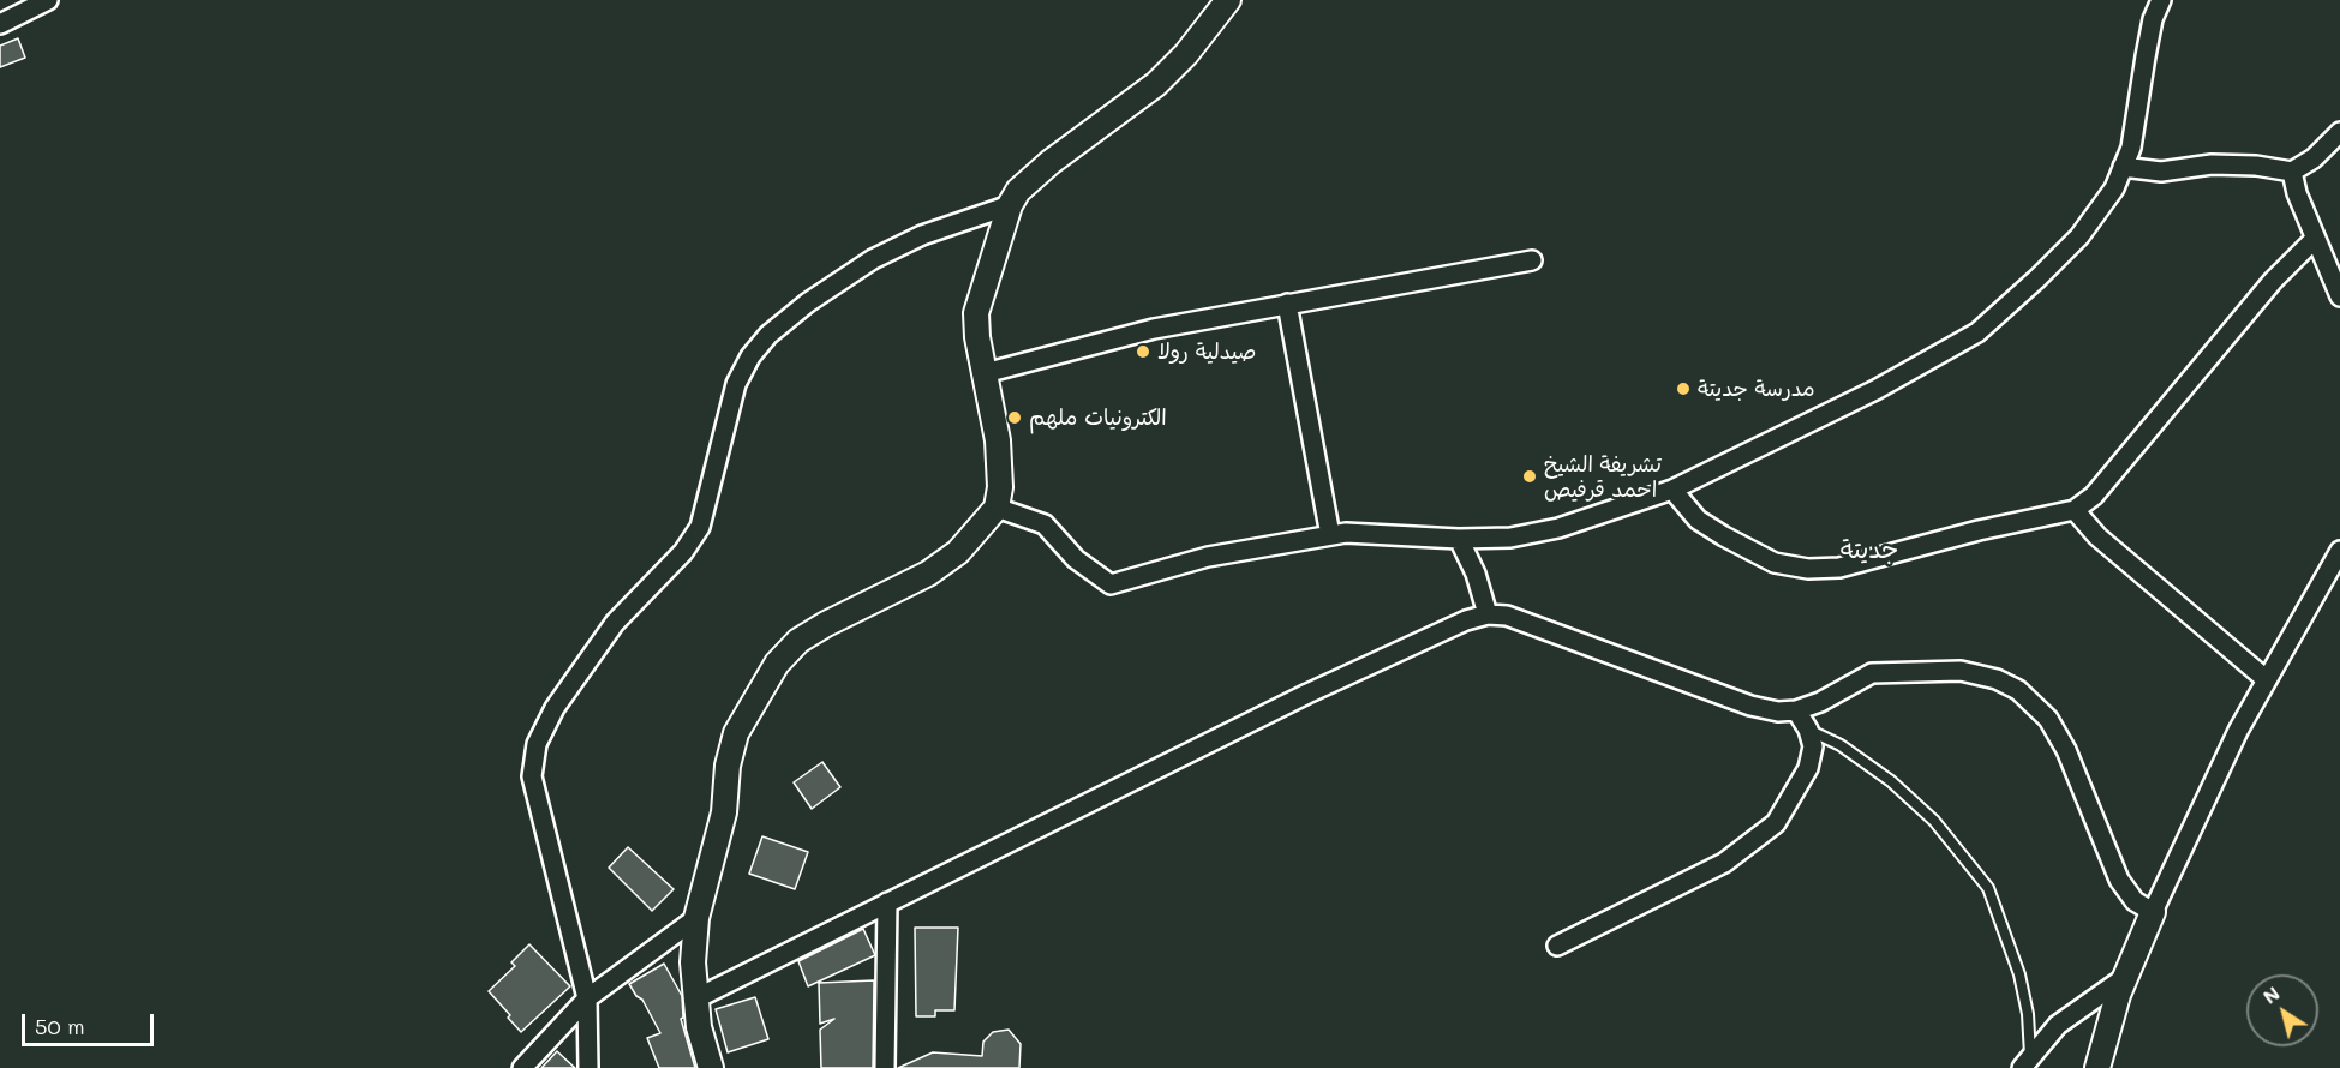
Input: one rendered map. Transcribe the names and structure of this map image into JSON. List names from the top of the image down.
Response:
{
  "districts": ["جديتة"],
  "places": [
    "صيدلية رولا",
    "مدرسة جديتة",
    "الكترونيات ملهم",
    "تشريفة الشيخ احمد قرفيص"
  ],
  "scale_bar": "50 m",
  "north": "top left"
}
